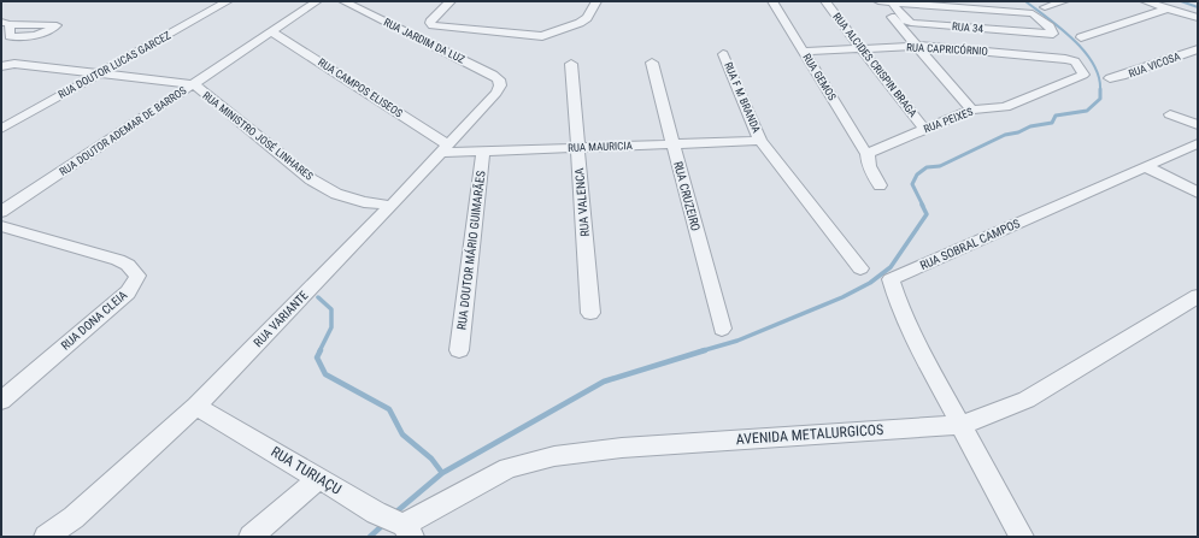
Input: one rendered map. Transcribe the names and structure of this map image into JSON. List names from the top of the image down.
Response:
{
  "streets": {
    "street": [
      "RUA 34",
      "RUA JARDIM DA LUZ",
      "RUA CAPRICÓRNIO",
      "RUA DOUTOR LUCAS GARCEZ",
      "RUA ALCIDES CRISPIN BRAGA",
      "RUA VICOSA",
      "RUA GEMOS",
      "RUA CAMPOS ELISEOS",
      "RUA F M BRANDA",
      "RUA PEIXES",
      "RUA DOUTOR ADEMAR DE BARROS",
      "RUA MINISTRO JOSÉ LINHARES",
      "RUA MAURICIA",
      "RUA CRUZEIRO",
      "RUA VALENCA",
      "RUA SOBRAL CAMPOS",
      "RUA DOUTOR MÁRIO GUIMARÃES",
      "RUA VARIANTE",
      "RUA DONA CLEIA",
      "AVENIDA METALURGICOS",
      "RUA TURIAÇU"
    ]
  },
  "crossings": [
    ["RUA JARDIM DA LUZ", "RUA VARIANTE"],
    ["RUA CAPRICÓRNIO", "RUA ALCIDES CRISPIN BRAGA"],
    ["RUA CAPRICÓRNIO", "RUA GEMOS"],
    ["RUA CAPRICÓRNIO", "RUA PEIXES"],
    ["RUA DOUTOR LUCAS GARCEZ", "RUA MINISTRO JOSÉ LINHARES"],
    ["RUA ALCIDES CRISPIN BRAGA", "RUA PEIXES"],
    ["RUA GEMOS", "RUA PEIXES"],
    ["RUA CAMPOS ELISEOS", "RUA DOUTOR ADEMAR DE BARROS"],
    ["RUA CAMPOS ELISEOS", "RUA MAURICIA"],
    ["RUA CAMPOS ELISEOS", "RUA VARIANTE"],
    ["RUA F M BRANDA", "RUA MAURICIA"],
    ["RUA DOUTOR ADEMAR DE BARROS", "RUA MINISTRO JOSÉ LINHARES"],
    ["RUA MINISTRO JOSÉ LINHARES", "RUA VARIANTE"],
    ["RUA MAURICIA", "RUA CRUZEIRO"],
    ["RUA MAURICIA", "RUA VALENCA"],
    ["RUA MAURICIA", "RUA DOUTOR MÁRIO GUIMARÃES"],
    ["RUA MAURICIA", "RUA VARIANTE"],
    ["RUA SOBRAL CAMPOS", "AVENIDA METALURGICOS"],
    ["RUA VARIANTE", "RUA TURIAÇU"],
    ["AVENIDA METALURGICOS", "RUA TURIAÇU"]
  ]
}
